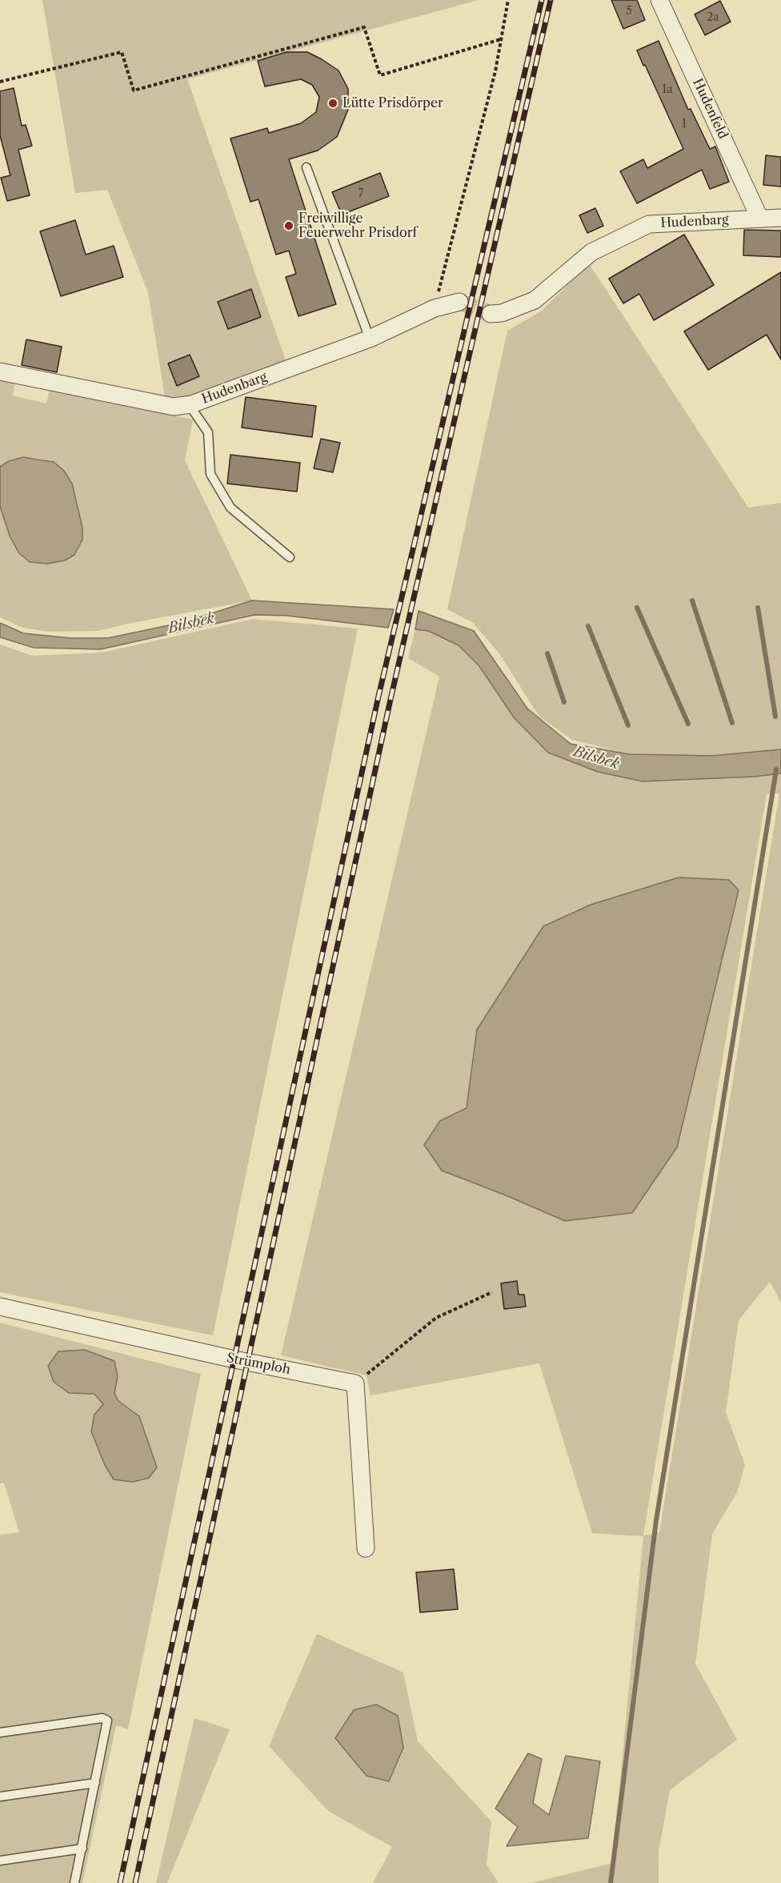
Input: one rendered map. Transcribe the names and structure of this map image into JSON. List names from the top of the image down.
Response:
{
  "streets": {
    "street": ["Hudenfeld", "Hudenbarg", "Strümploh"]
  },
  "crossings": [
    ["Hudenfeld", "Hudenbarg"]
  ],
  "water": ["Bilsbek"],
  "places": ["Lütte Prisdörper", "Freiwillige Feuerwehr Prisdorf"],
  "house_numbers": [
    "5",
    "2a",
    "1a",
    "1",
    "7"
  ]
}
